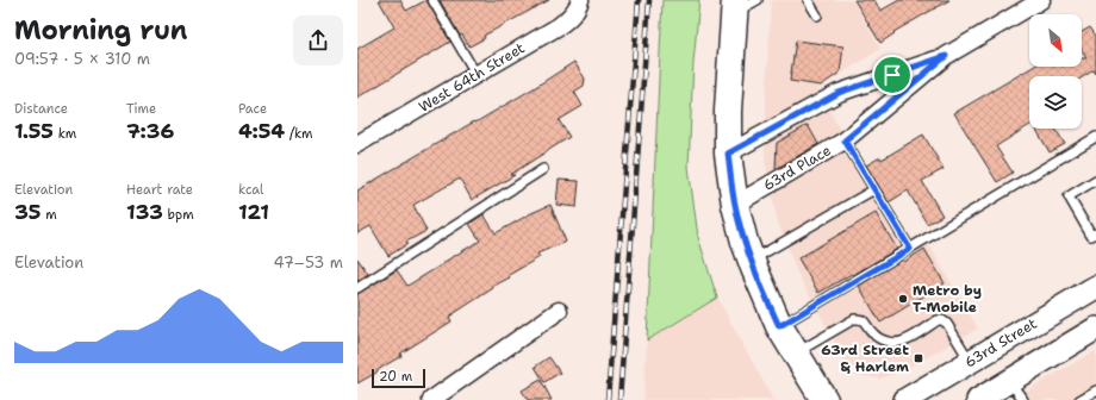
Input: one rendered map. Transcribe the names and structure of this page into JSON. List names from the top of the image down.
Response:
{
  "streets": {
    "main road": ["63rd Street"],
    "street": ["West 64th Street", "63rd Place"]
  },
  "places": {
    "other": ["Metro by T-Mobile"],
    "transit": ["63rd Street & Harlem"]
  },
  "scale_bar": "20 m",
  "north": "bottom right",
  "page": {
    "heading": ["Morning run", "09:57 · 5 × 310 m"],
    "stats": [
      ["Distance", "1.55 km"],
      ["Time", "7:36"],
      ["Pace", "4:54 /km"],
      ["Elevation", "35 m"],
      ["Heart rate", "133 bpm"],
      ["kcal", "121"]
    ],
    "chart": ["Elevation", "47–53 m"],
    "scale": "20 m"
  }
}
